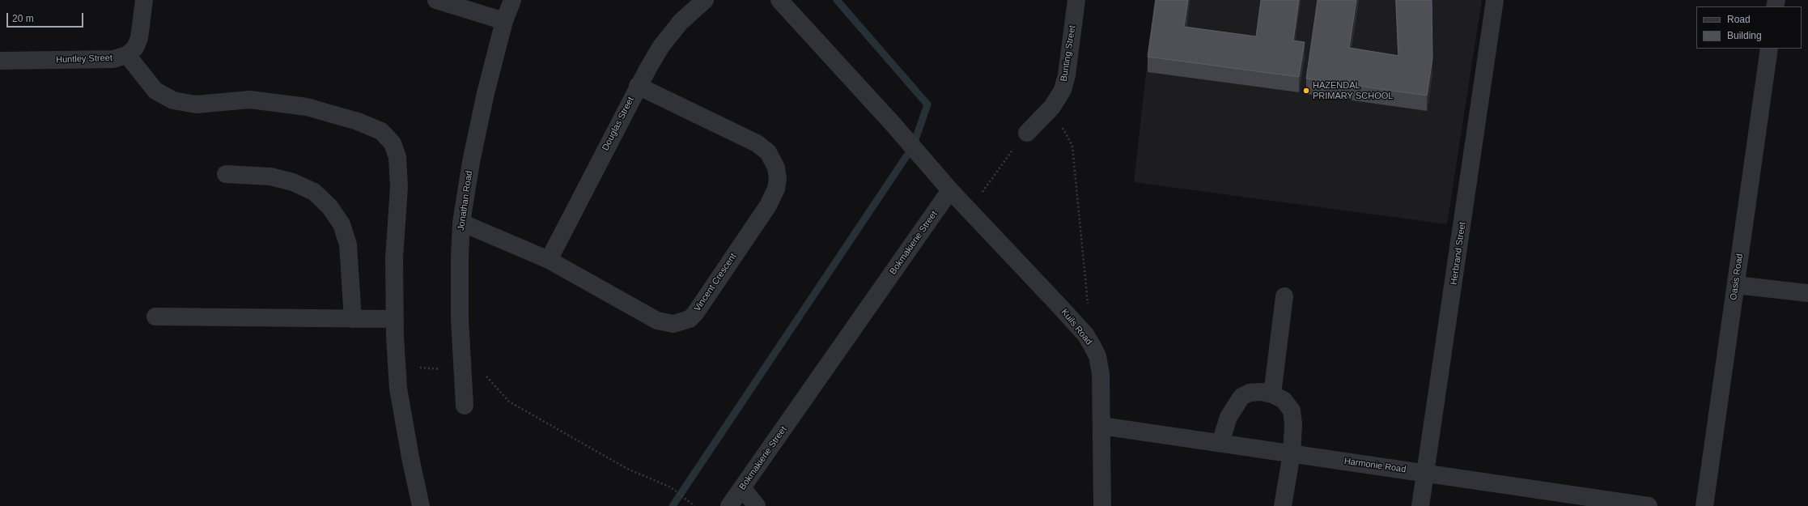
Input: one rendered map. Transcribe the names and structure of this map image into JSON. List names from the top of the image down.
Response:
{
  "streets": {
    "street": [
      "Bunting Street",
      "Huntley Street",
      "Douglas Street",
      "Jonathan Road",
      "Bokmakierie Street",
      "Herbrand Street",
      "Oasis Road",
      "Vincent Crescent",
      "Kuils Road",
      "Harmonie Road"
    ]
  },
  "crossings": [
    ["Douglas Street", "Vincent Crescent"],
    ["Jonathan Road", "Vincent Crescent"],
    ["Bokmakierie Street", "Kuils Road"],
    ["Herbrand Street", "Harmonie Road"],
    ["Kuils Road", "Harmonie Road"]
  ],
  "places": ["HAZENDAL PRIMARY SCHOOL"],
  "legend": ["Road", "Building"],
  "scale_bar": "20 m"
}
